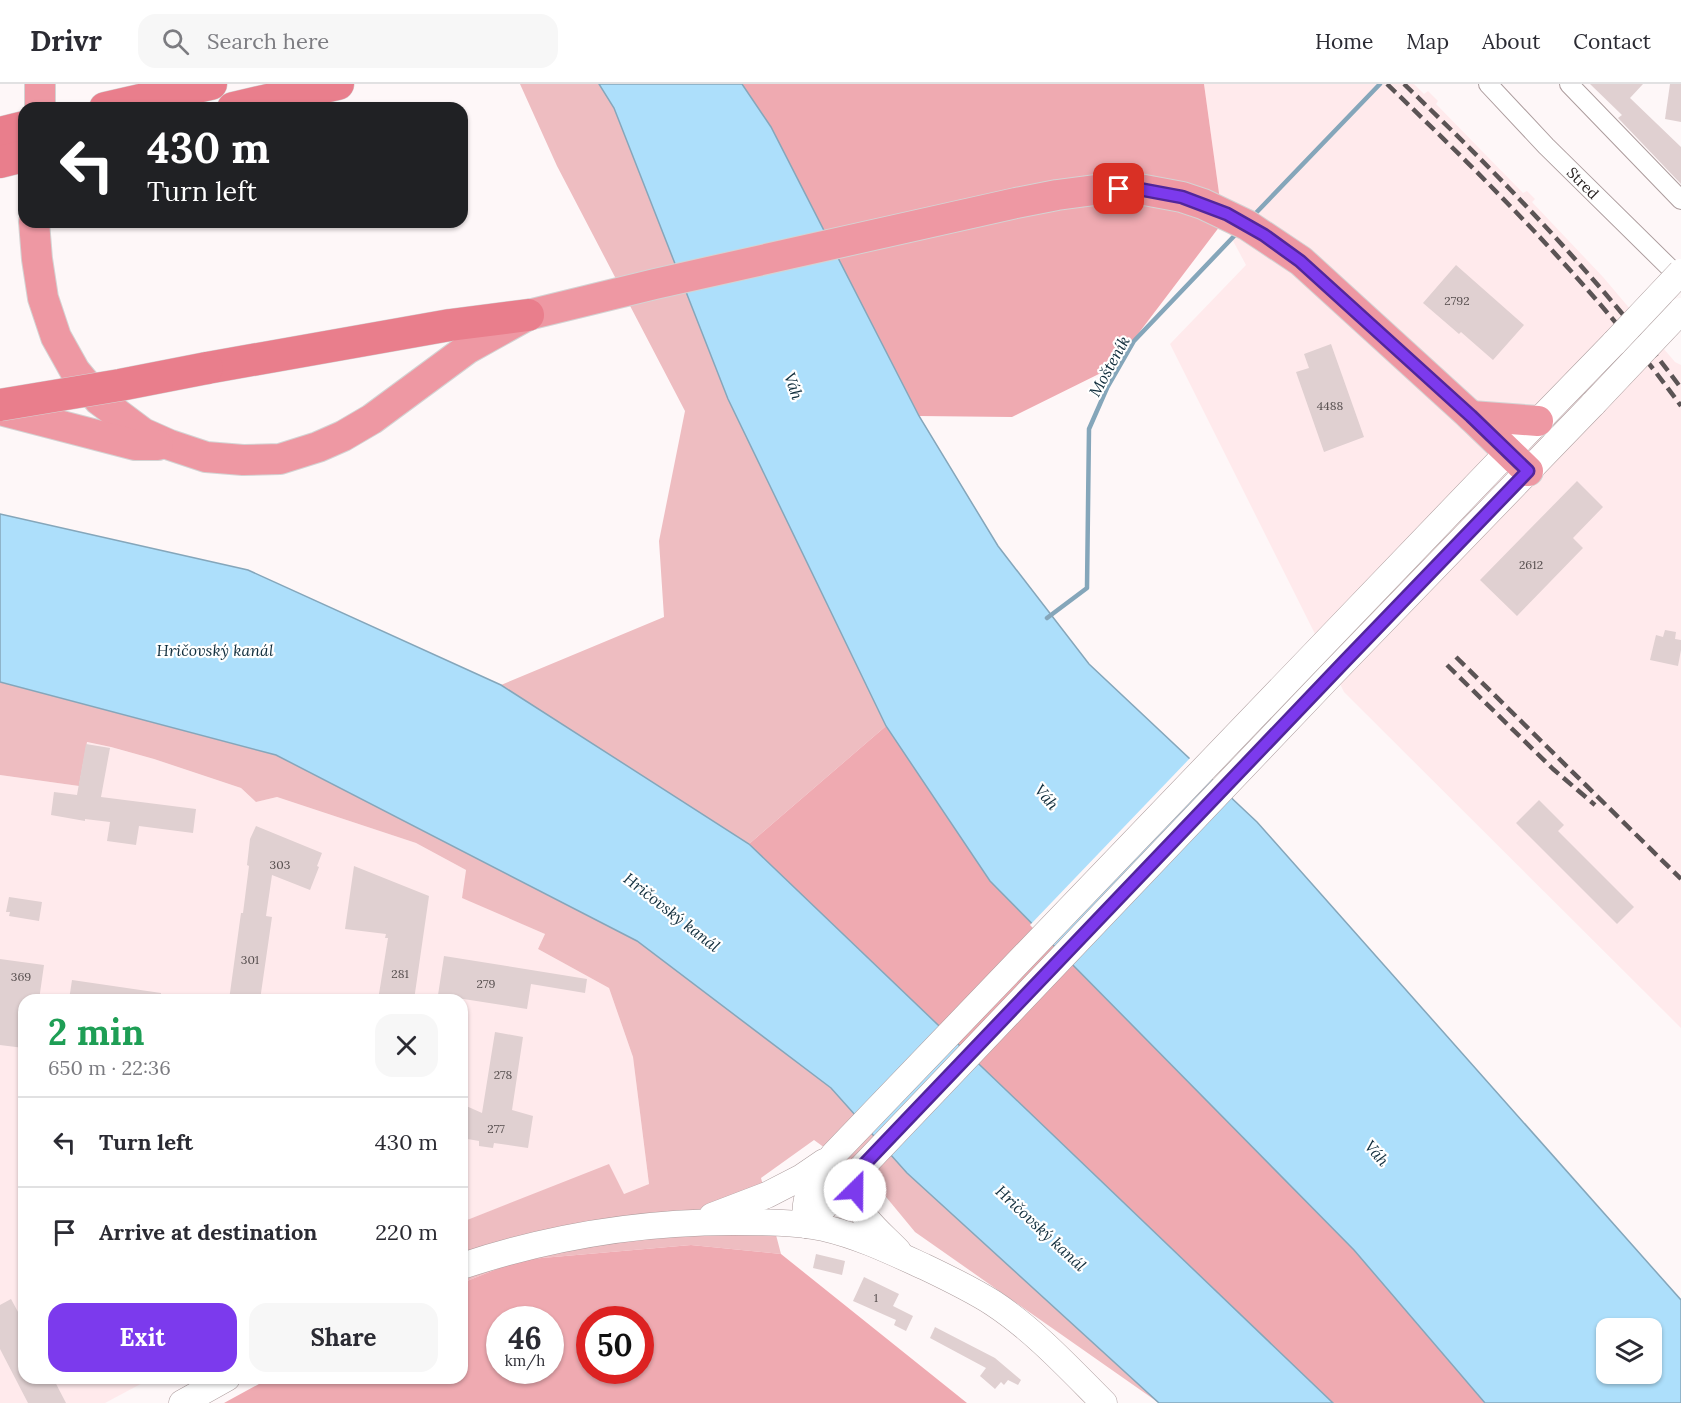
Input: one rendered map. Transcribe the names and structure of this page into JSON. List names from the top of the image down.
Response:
{
  "streets": {
    "street": ["Stred"]
  },
  "water": ["Mošteník", "Váh", "Hričovský kanál"],
  "house_numbers": [
    "2792",
    "4488",
    "2612",
    "303",
    "301",
    "281",
    "369",
    "279",
    "278",
    "277",
    "1"
  ],
  "page": {
    "header": "Drivr",
    "search": "Search here",
    "nav": [
      "Home",
      "Map",
      "About",
      "Contact"
    ],
    "turn": ["430 m", "Turn left"],
    "heading": ["2 min", "650 m · 22:36"],
    "list": [
      {
        "name": "Turn left",
        "value": "430 m"
      },
      {
        "name": "Arrive at destination",
        "value": "220 m"
      }
    ],
    "buttons": ["Exit", "Share"],
    "speed": "46 km/h",
    "limit": "50"
  }
}
